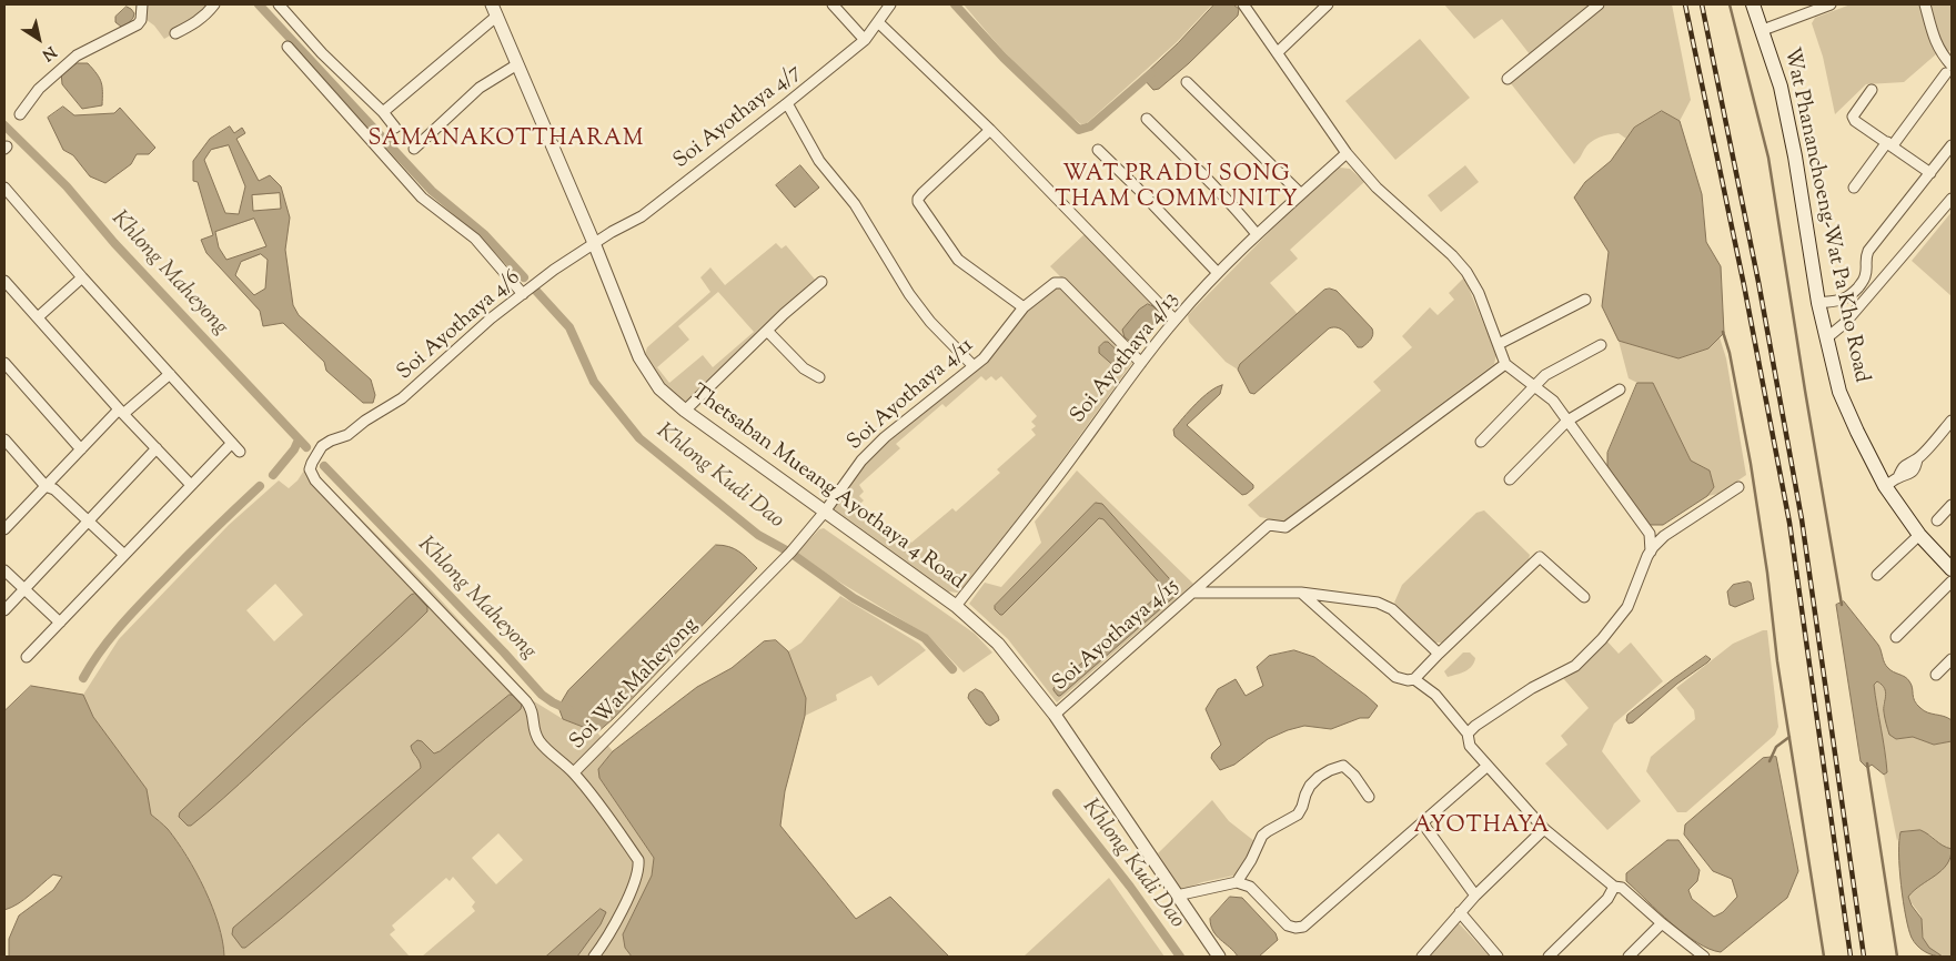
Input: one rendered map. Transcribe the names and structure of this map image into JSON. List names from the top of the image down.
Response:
{
  "streets": {
    "main road": ["Wat Phananchoeng-Wat Pa Kho Road"],
    "street": [
      "Soi Ayothaya 4/7",
      "Soi Ayothaya 4/6",
      "Soi Ayothaya 4/13",
      "Soi Ayothaya 4/11",
      "Thetsaban Mueang Ayothaya 4 Road",
      "Soi Ayothaya 4/15",
      "Soi Wat Maheyong"
    ]
  },
  "crossings": [
    ["Soi Ayothaya 4/7", "Soi Ayothaya 4/6"],
    ["Soi Ayothaya 4/7", "Thetsaban Mueang Ayothaya 4 Road"],
    ["Soi Ayothaya 4/6", "Thetsaban Mueang Ayothaya 4 Road"],
    ["Soi Ayothaya 4/6", "Soi Wat Maheyong"],
    ["Soi Ayothaya 4/13", "Soi Ayothaya 4/11"],
    ["Soi Ayothaya 4/13", "Thetsaban Mueang Ayothaya 4 Road"],
    ["Soi Ayothaya 4/11", "Thetsaban Mueang Ayothaya 4 Road"],
    ["Soi Ayothaya 4/11", "Soi Wat Maheyong"],
    ["Thetsaban Mueang Ayothaya 4 Road", "Soi Ayothaya 4/15"],
    ["Thetsaban Mueang Ayothaya 4 Road", "Soi Wat Maheyong"]
  ],
  "districts": ["SAMANAKOTTHARAM", "WAT PRADU SONG THAM COMMUNITY", "AYOTHAYA"],
  "water": ["Khlong Maheyong", "Khlong Kudi Dao"],
  "north": "bottom right"
}
